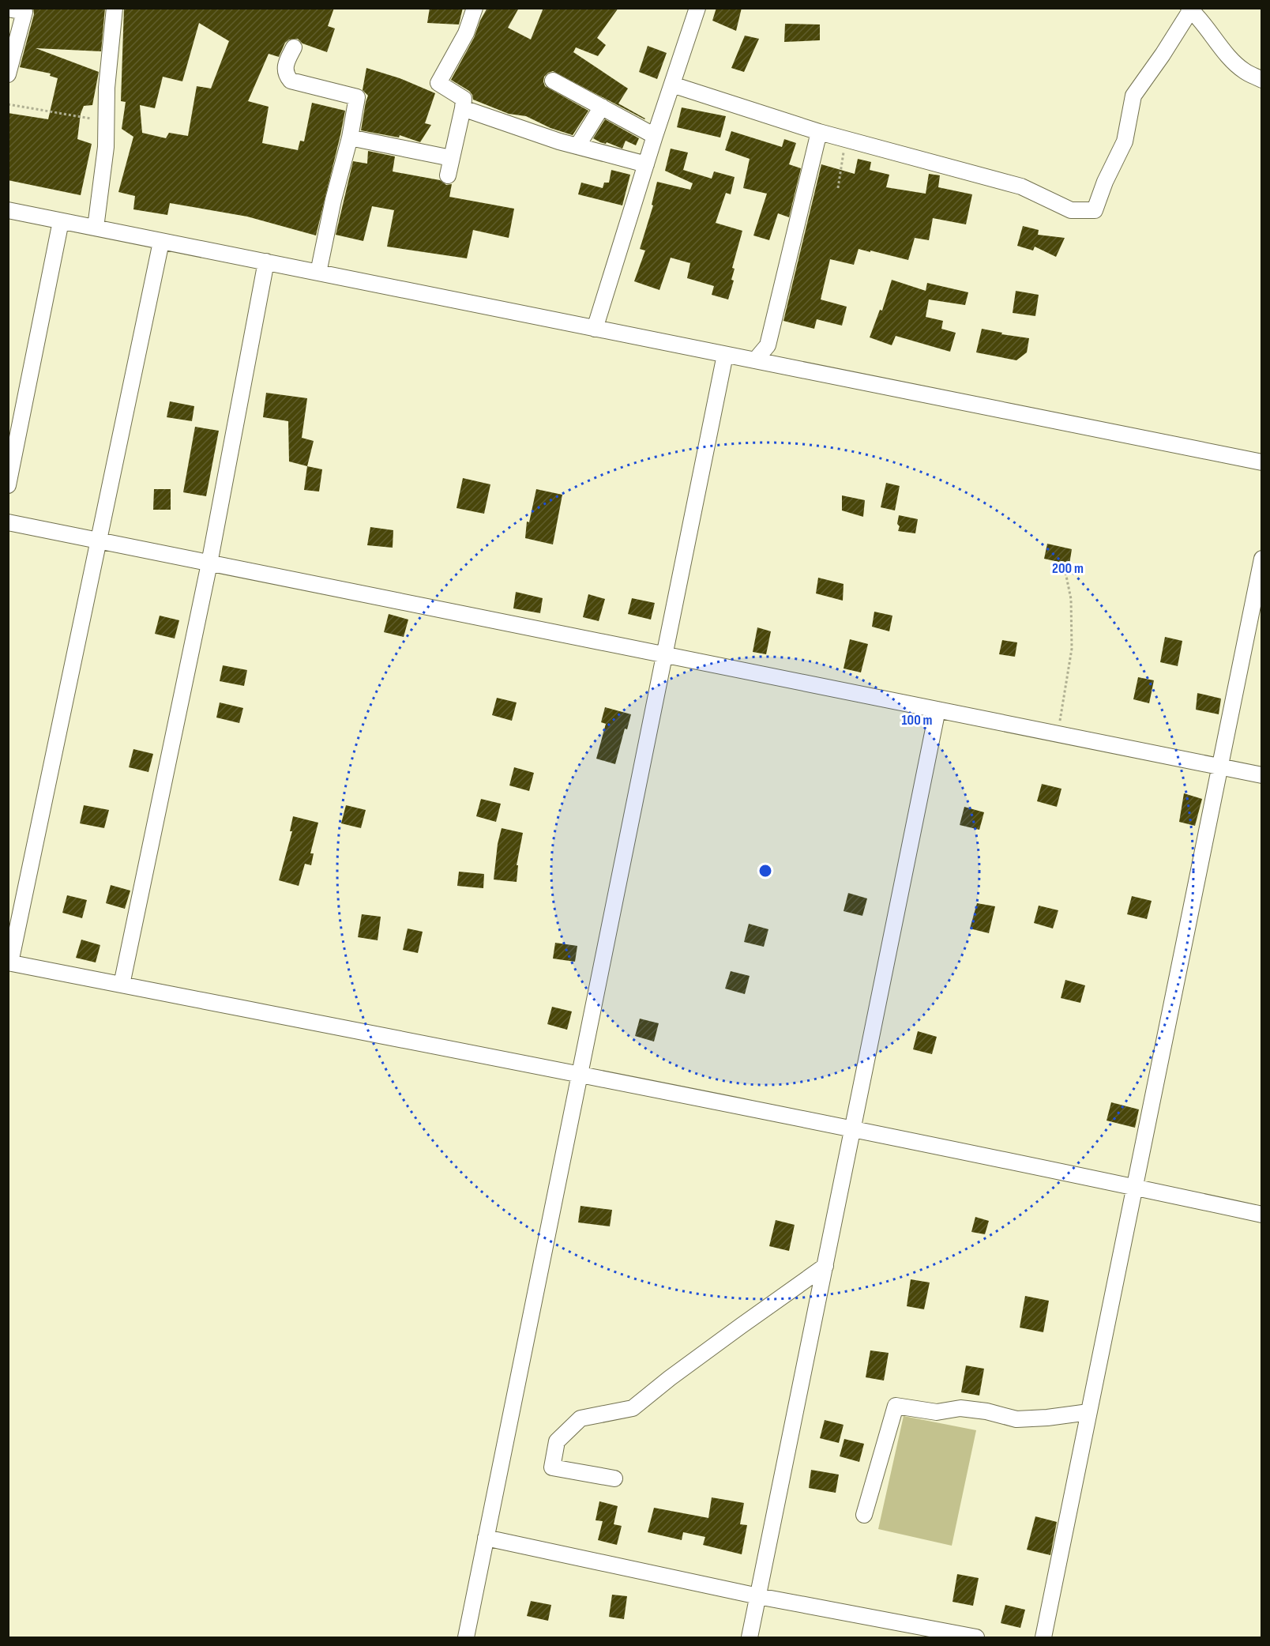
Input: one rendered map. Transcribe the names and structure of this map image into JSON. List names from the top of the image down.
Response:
{
  "rings": ["200 m", "100 m"]
}
